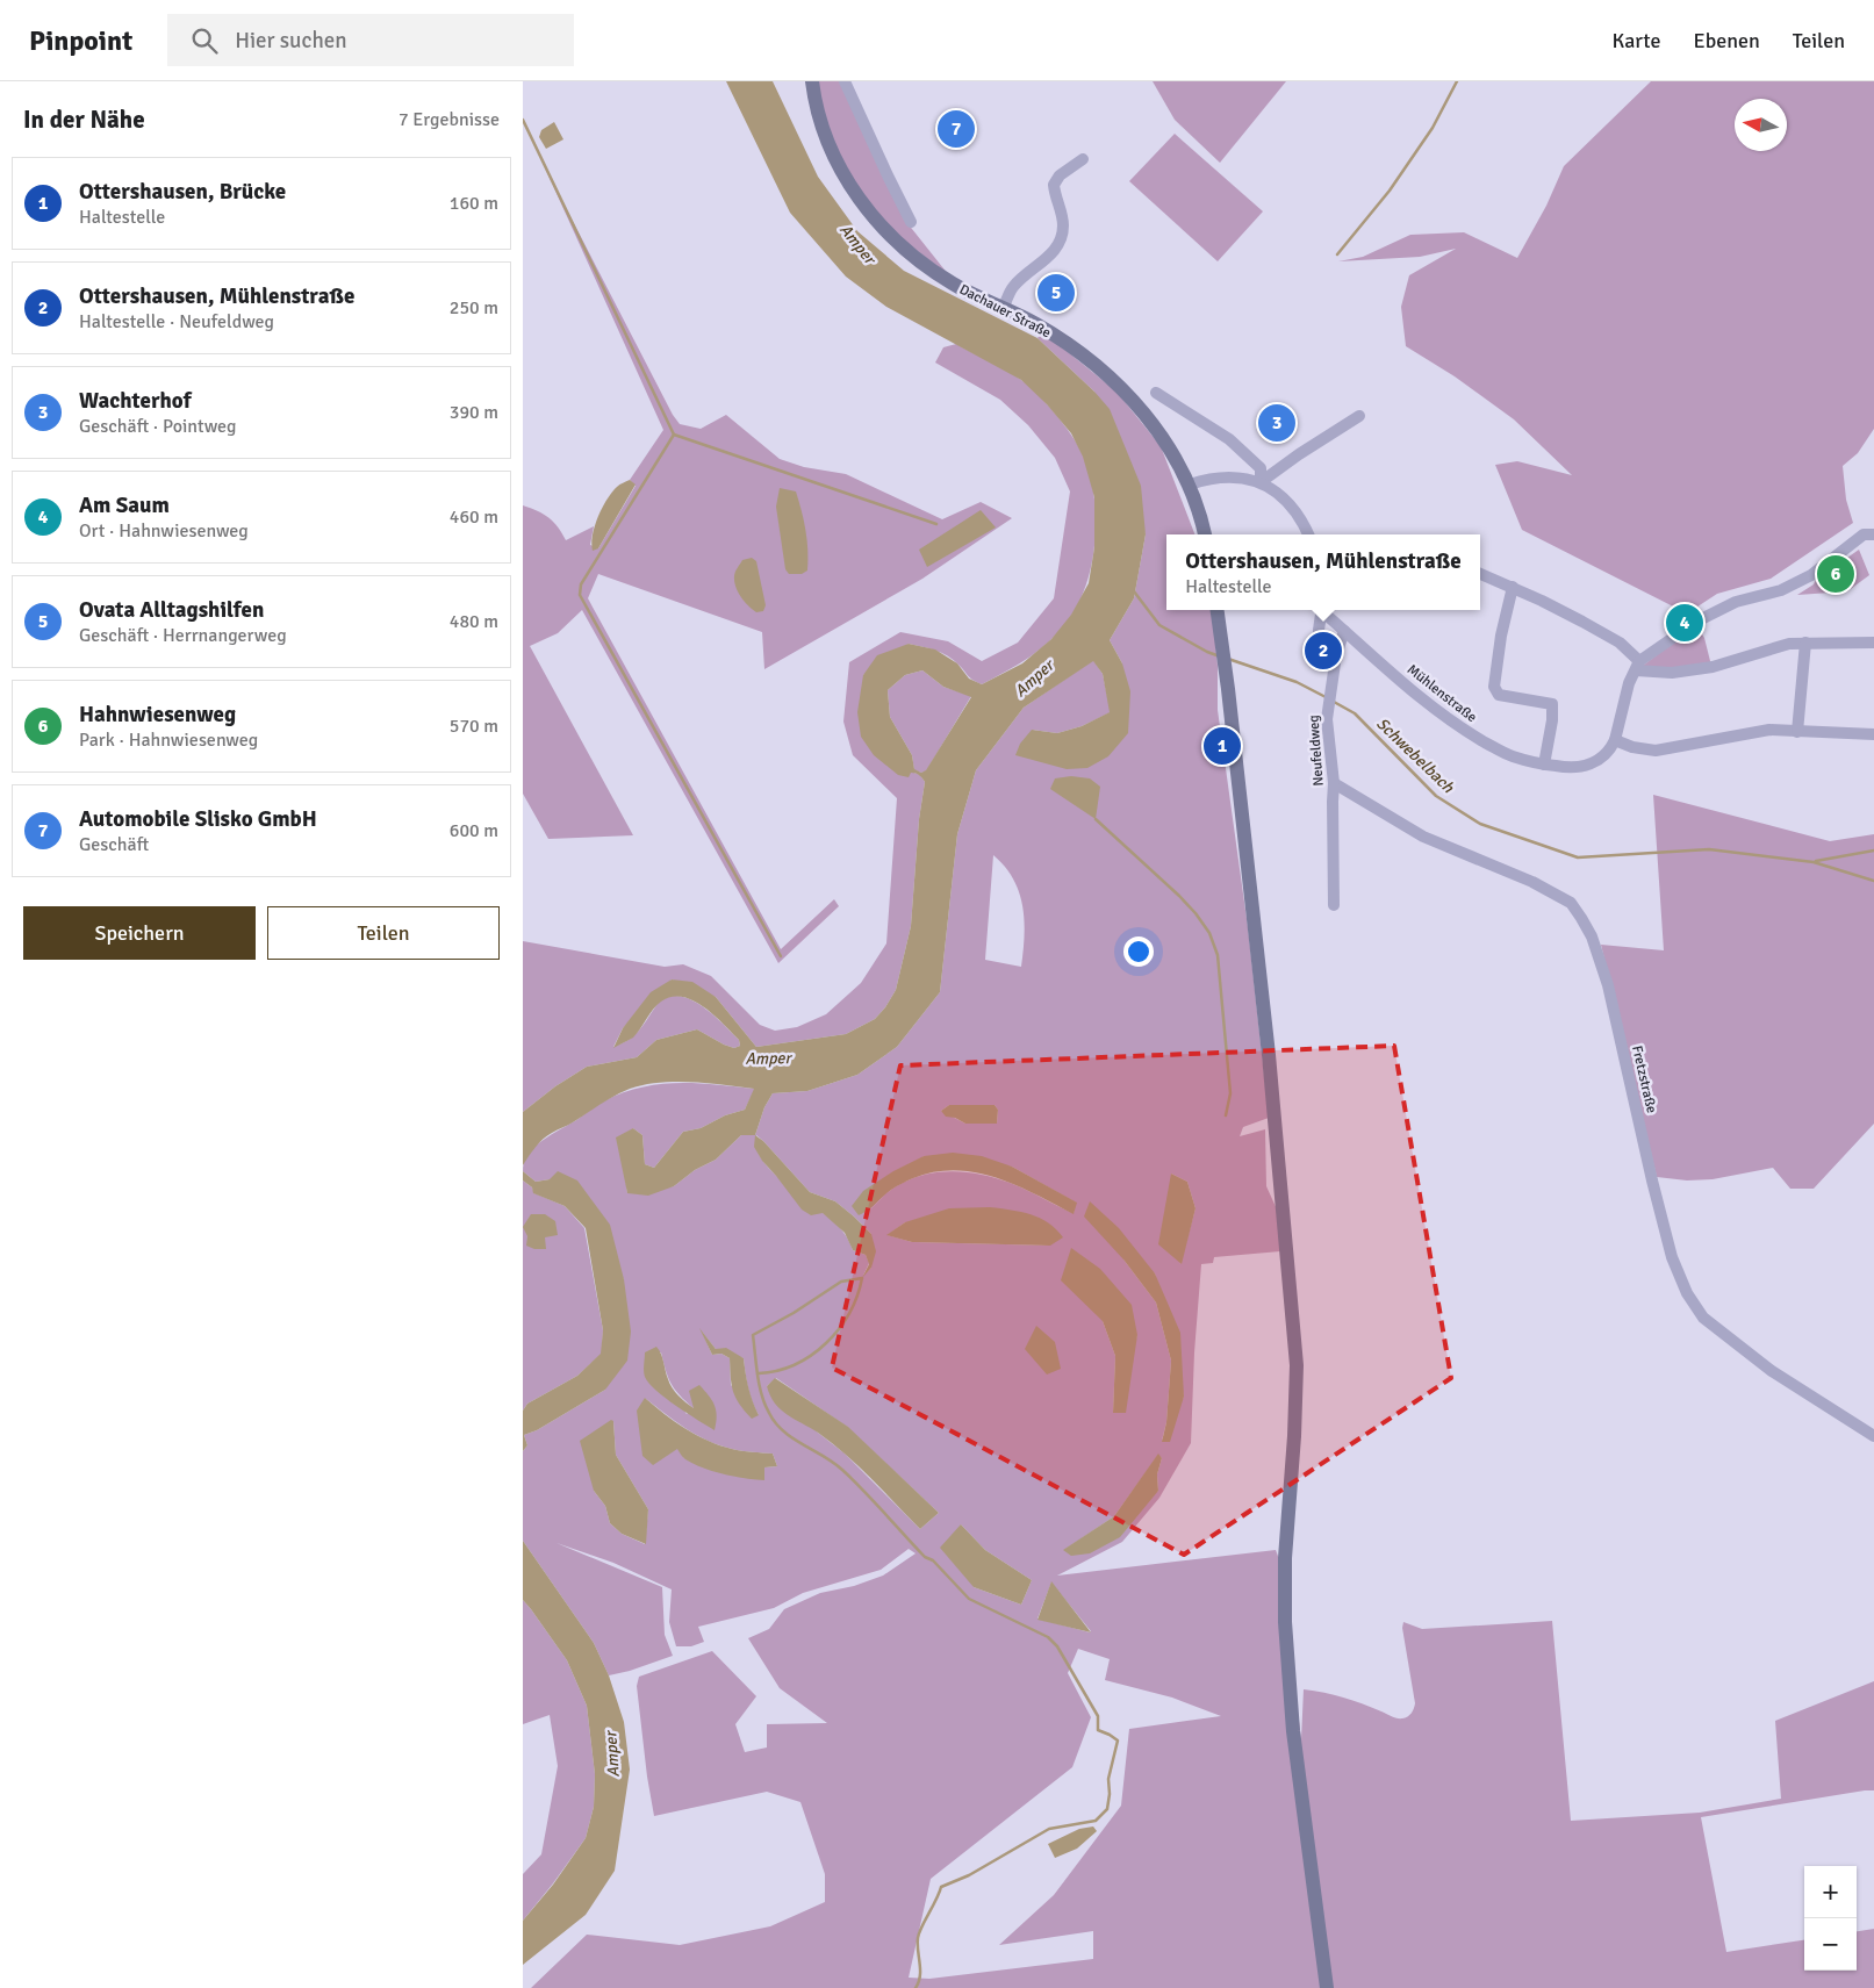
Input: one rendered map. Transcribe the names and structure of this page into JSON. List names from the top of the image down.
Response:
{
  "streets": {
    "main road": ["Dachauer Straße"],
    "street": ["Mühlenstraße", "Neufeldweg", "Fretzstraße"]
  },
  "crossings": [
    ["Mühlenstraße", "Neufeldweg"],
    ["Neufeldweg", "Fretzstraße"]
  ],
  "water": ["Amper", "Schwebelbach"],
  "north": "left",
  "page": {
    "header": "Pinpoint",
    "search": "Hier suchen",
    "nav": ["Karte", "Ebenen", "Teilen"],
    "heading": ["In der Nähe", "7 Ergebnisse"],
    "pins": [
      "7",
      "5",
      "3",
      "6",
      "4",
      "2",
      "1"
    ],
    "list": [
      {
        "mark": "1",
        "name": "Ottershausen, Brücke",
        "note": "Haltestelle",
        "value": "160 m"
      },
      {
        "mark": "2",
        "name": "Ottershausen, Mühlenstraße",
        "note": "Haltestelle · Neufeldweg",
        "value": "250 m"
      },
      {
        "mark": "3",
        "name": "Wachterhof",
        "note": "Geschäft · Pointweg",
        "value": "390 m"
      },
      {
        "mark": "4",
        "name": "Am Saum",
        "note": "Ort · Hahnwiesenweg",
        "value": "460 m"
      },
      {
        "mark": "5",
        "name": "Ovata Alltagshilfen",
        "note": "Geschäft · Herrnangerweg",
        "value": "480 m"
      },
      {
        "mark": "6",
        "name": "Hahnwiesenweg",
        "note": "Park · Hahnwiesenweg",
        "value": "570 m"
      },
      {
        "mark": "7",
        "name": "Automobile Slisko GmbH",
        "note": "Geschäft",
        "value": "600 m"
      }
    ],
    "popup": ["Ottershausen, Mühlenstraße", "Haltestelle"],
    "buttons": ["Speichern", "Teilen"],
    "map_buttons": ["+", "−"]
  }
}
